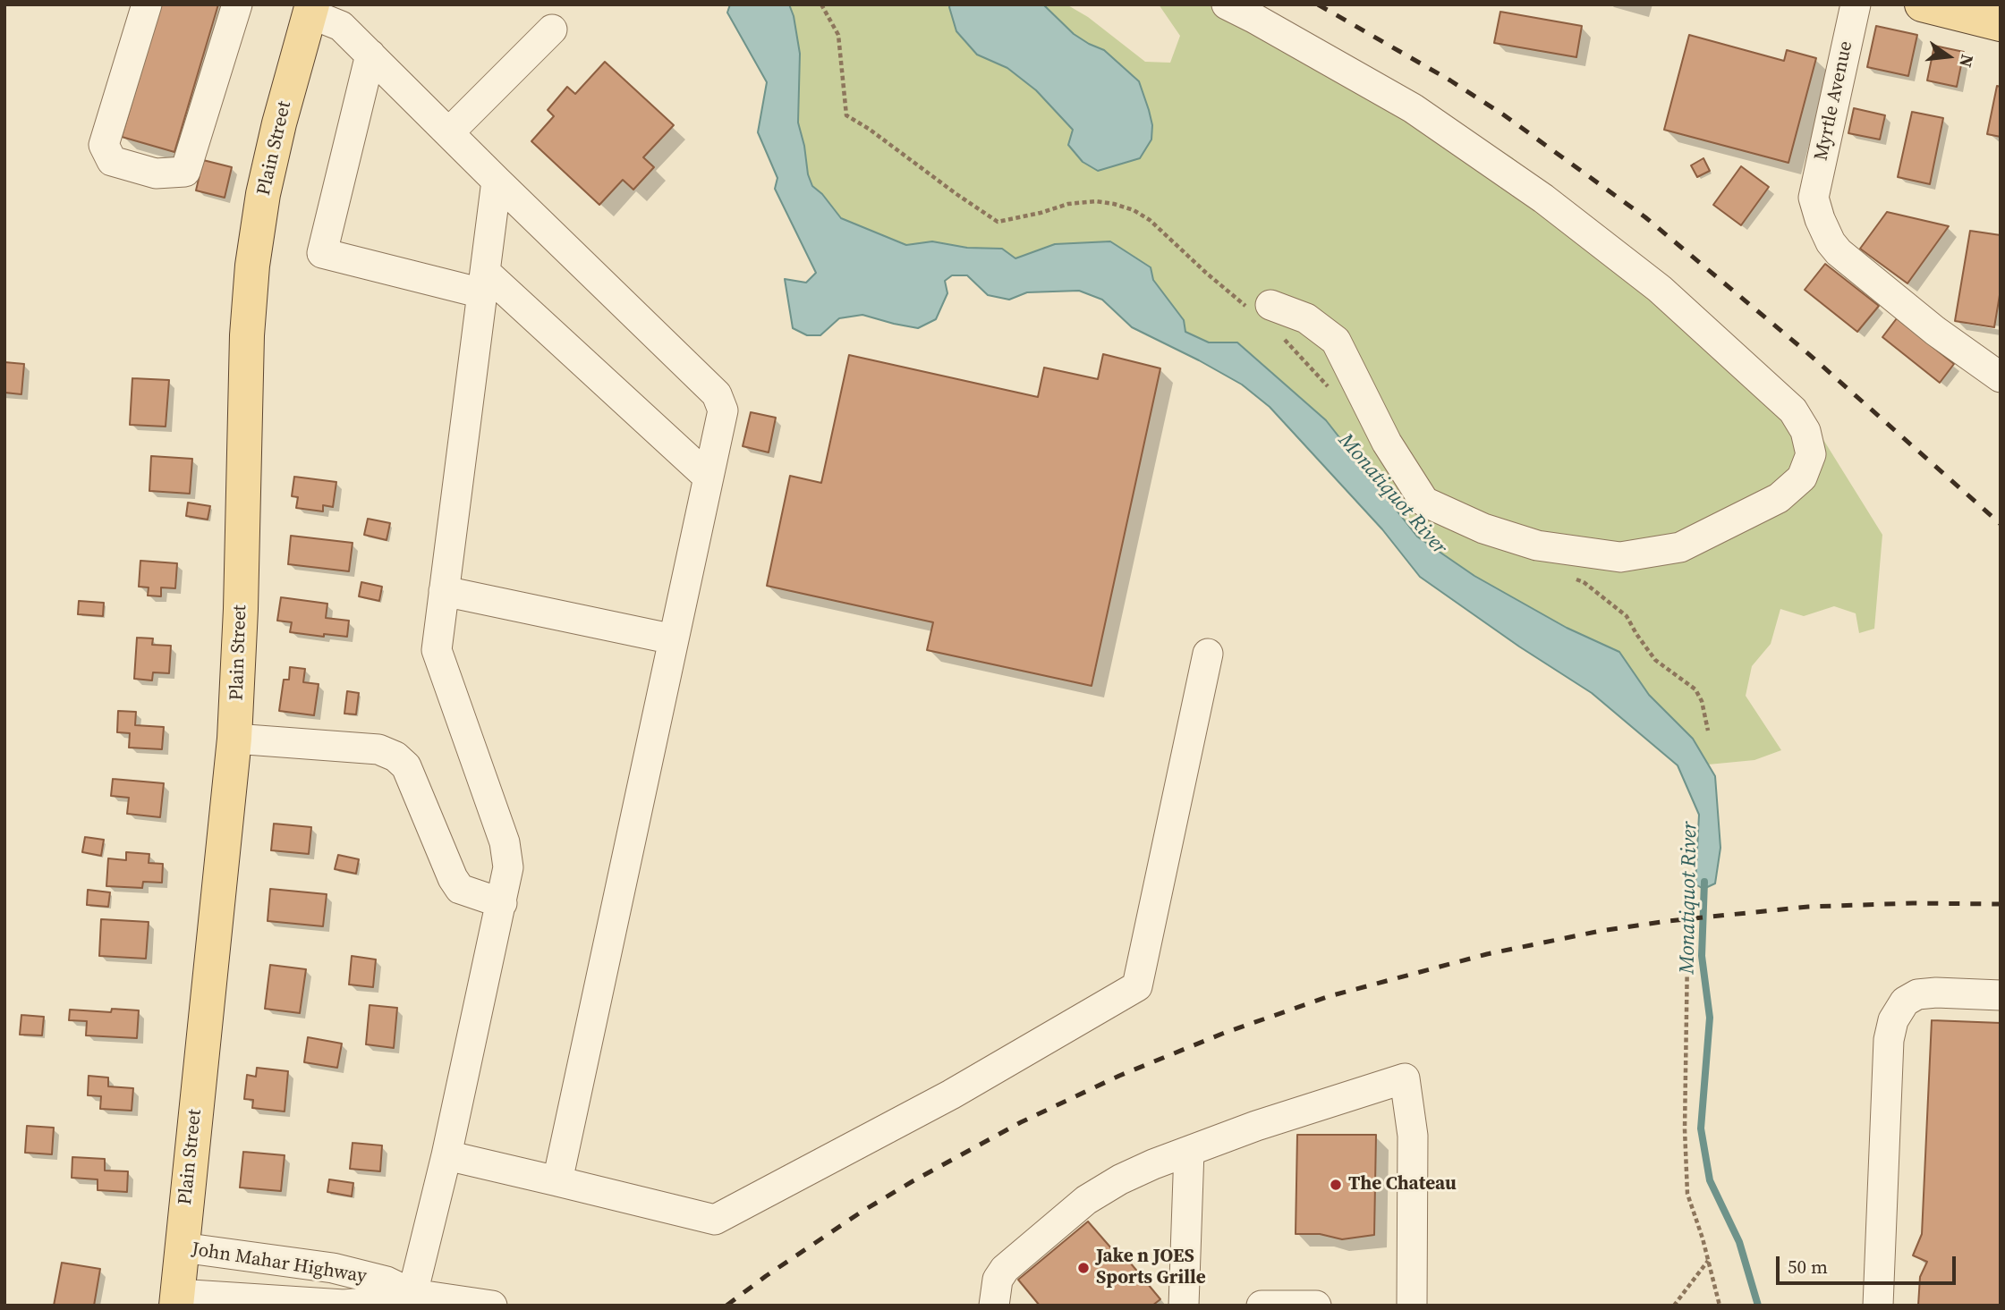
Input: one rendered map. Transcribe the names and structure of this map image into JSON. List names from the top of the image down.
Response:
{
  "streets": {
    "main road": ["Plain Street"],
    "street": ["Myrtle Avenue", "John Mahar Highway"]
  },
  "crossings": [
    ["Plain Street", "John Mahar Highway"]
  ],
  "water": ["Monatiquot River"],
  "places": ["The Chateau", "Jake n JOES Sports Grille"],
  "scale_bar": "50 m",
  "north": "right"
}
